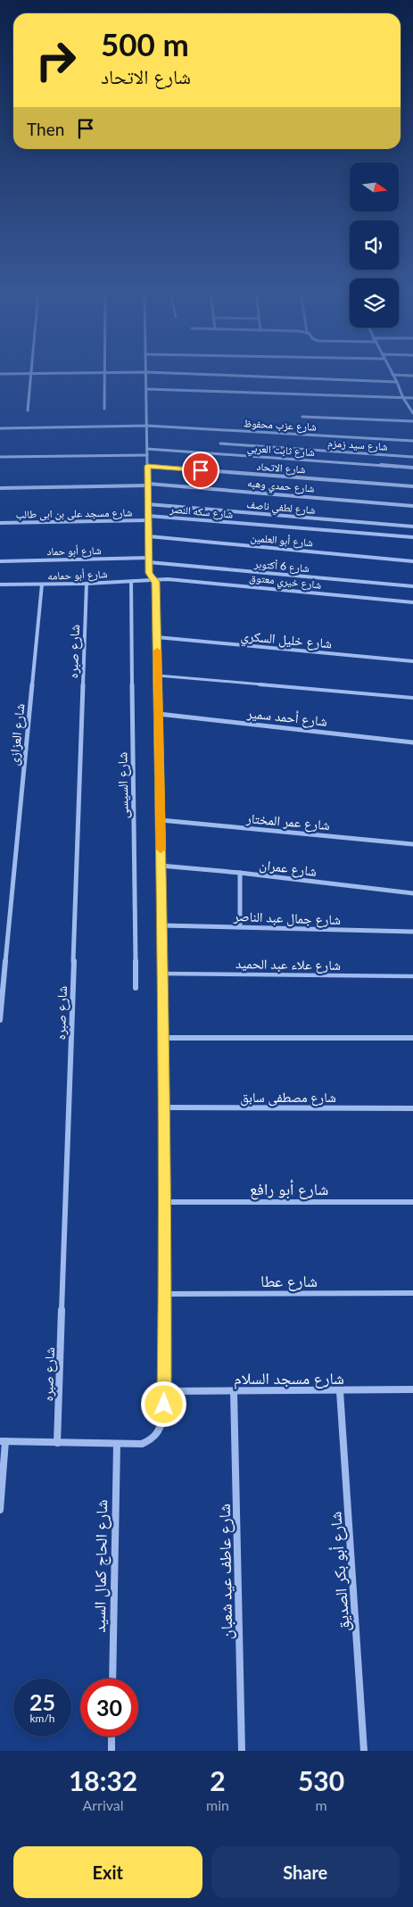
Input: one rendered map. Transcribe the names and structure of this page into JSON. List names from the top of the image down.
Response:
{
  "streets": {
    "street": [
      "شارع عزب محفوظ",
      "شارع سيد زمزم",
      "شارع ثابت العربي",
      "شارع الاتحاد",
      "شارع حمدي وهبه",
      "شارع لطفي ناصف",
      "شارع سكه النصر",
      "شارع مسجد على بن ابى طالب",
      "شارع أبو العلمين",
      "شارع أبو حماد",
      "شارع 6 أكتوبر",
      "شارع أبو حمامه",
      "شارع خيري معتوق",
      "شارع خليل السكري",
      "شارع صبره",
      "شارع أحمد سمير",
      "شارع العزازى",
      "شارع السيسى",
      "شارع عمر المختار",
      "شارع عمران",
      "شارع جمال عبد الناصر",
      "شارع مصطفى سابق",
      "شارع أبو رافع",
      "شارع عطا",
      "شارع مسجد السلام",
      "شارع الحاج كمال السيد",
      "شارع عاطف عيد شعبان",
      "شارع أبو بكر الصديق"
    ],
    "lane": ["شارع علاء عبد الحميد"]
  },
  "crossings": [
    ["شارع سكه النصر", "شارع مسجد على بن ابى طالب"],
    ["شارع أبو حماد", "شارع 6 أكتوبر"],
    ["شارع أبو حمامه", "شارع خيري معتوق"],
    ["شارع أبو حمامه", "شارع صبره"],
    ["شارع أبو حمامه", "شارع العزازى"],
    ["شارع أبو حمامه", "شارع السيسى"],
    ["شارع مسجد السلام", "شارع عاطف عيد شعبان"],
    ["شارع مسجد السلام", "شارع أبو بكر الصديق"]
  ],
  "north": "right",
  "page": {
    "turn": ["500 m", "شارع الاتحاد"],
    "then": "Then",
    "speed": "25 km/h",
    "limit": "30",
    "eta": [
      "18:32",
      "Arrival",
      "2",
      "min",
      "530",
      "m"
    ],
    "buttons": ["Exit", "Share"]
  }
}
